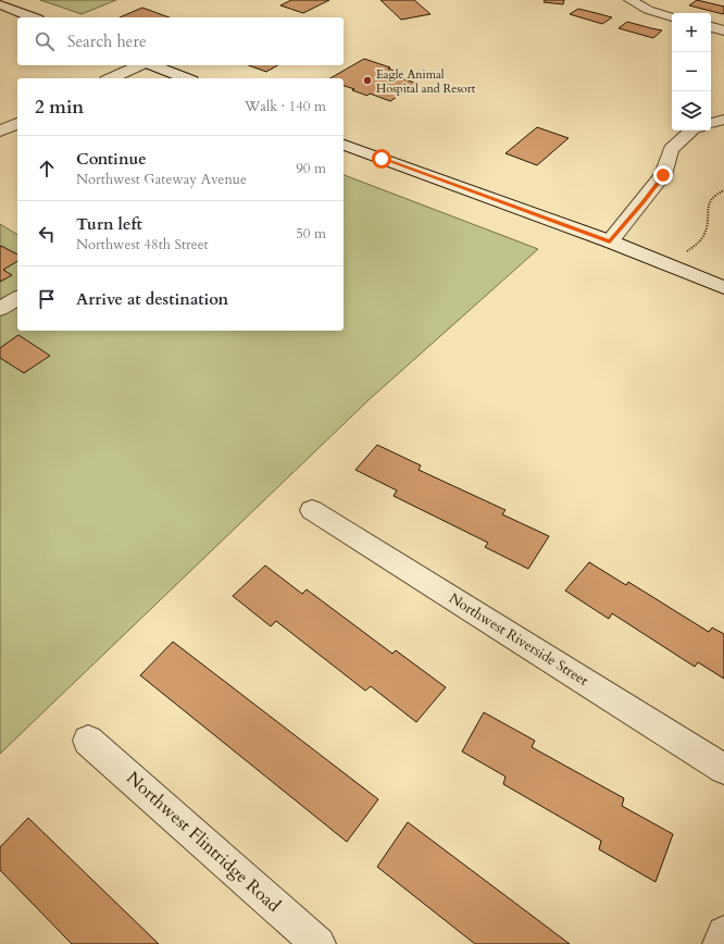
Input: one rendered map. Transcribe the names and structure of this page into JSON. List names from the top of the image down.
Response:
{
  "streets": {
    "street": ["Northwest Riverside Street", "Northwest Flintridge Road"]
  },
  "places": ["Eagle Animal Hospital and Resort"],
  "page": {
    "map_buttons": ["+", "−"],
    "search": "Search here",
    "heading": ["2 min", "Walk · 140 m"],
    "list": [
      ["Continue", "Northwest Gateway Avenue", "90 m"],
      ["Turn left", "Northwest 48th Street", "50 m"],
      "Arrive at destination"
    ]
  }
}
